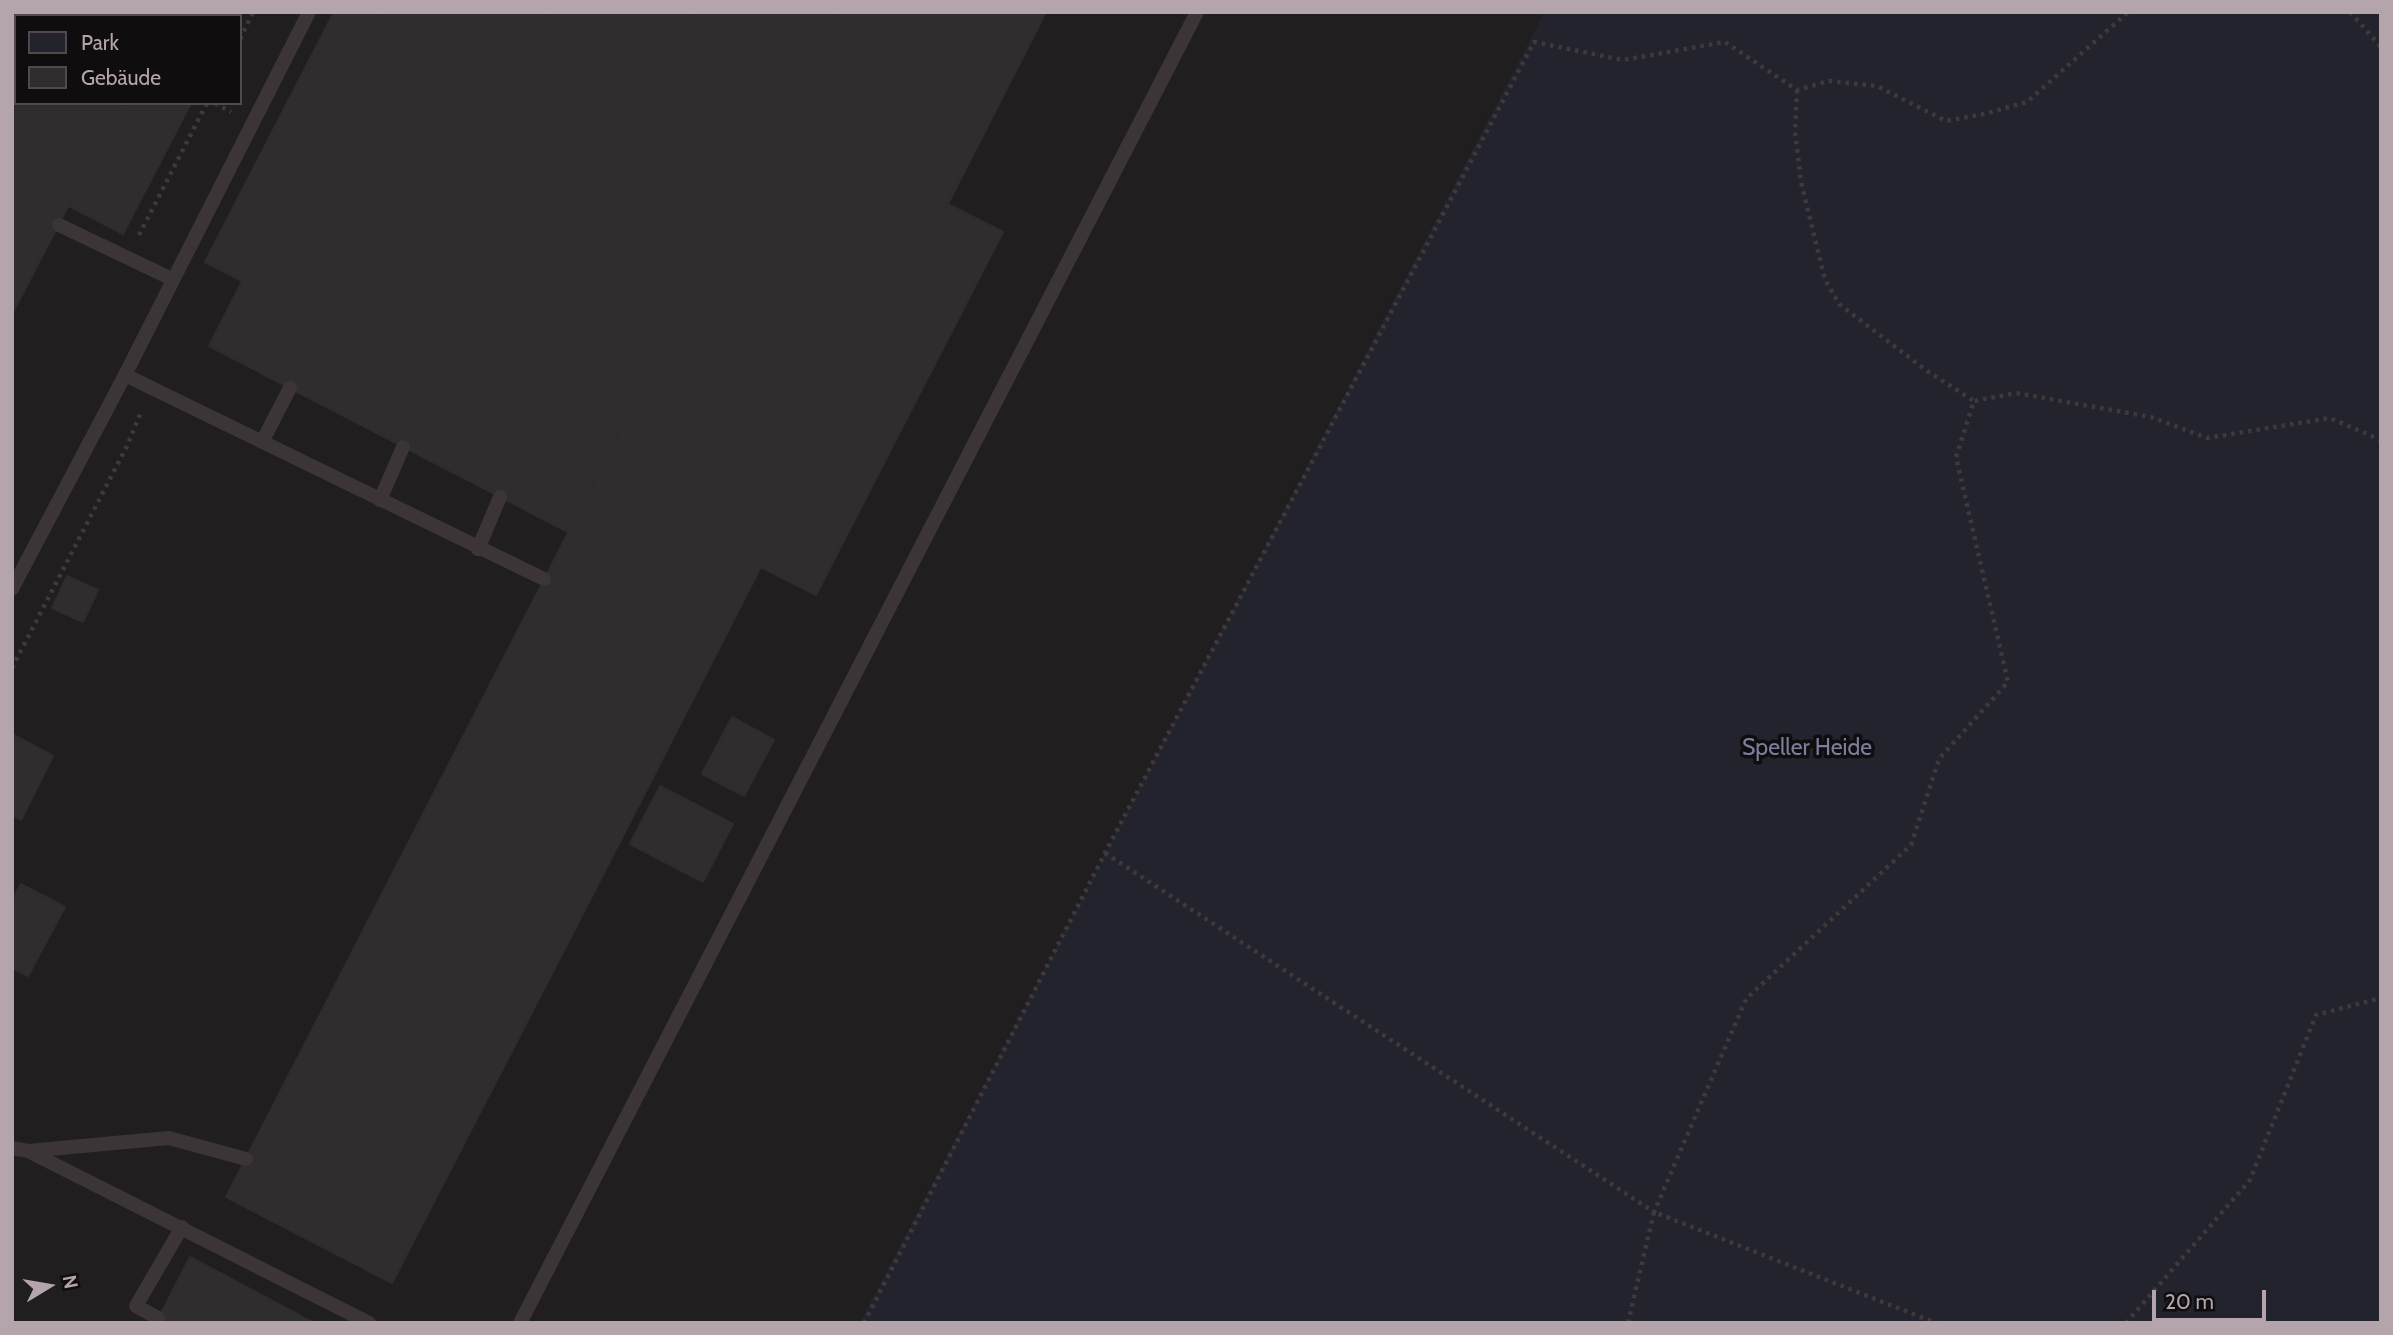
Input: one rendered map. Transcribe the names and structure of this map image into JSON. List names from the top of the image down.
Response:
{
  "parks": ["Speller Heide"],
  "legend": ["Park", "Gebäude"],
  "scale_bar": "20 m",
  "north": "right"
}
